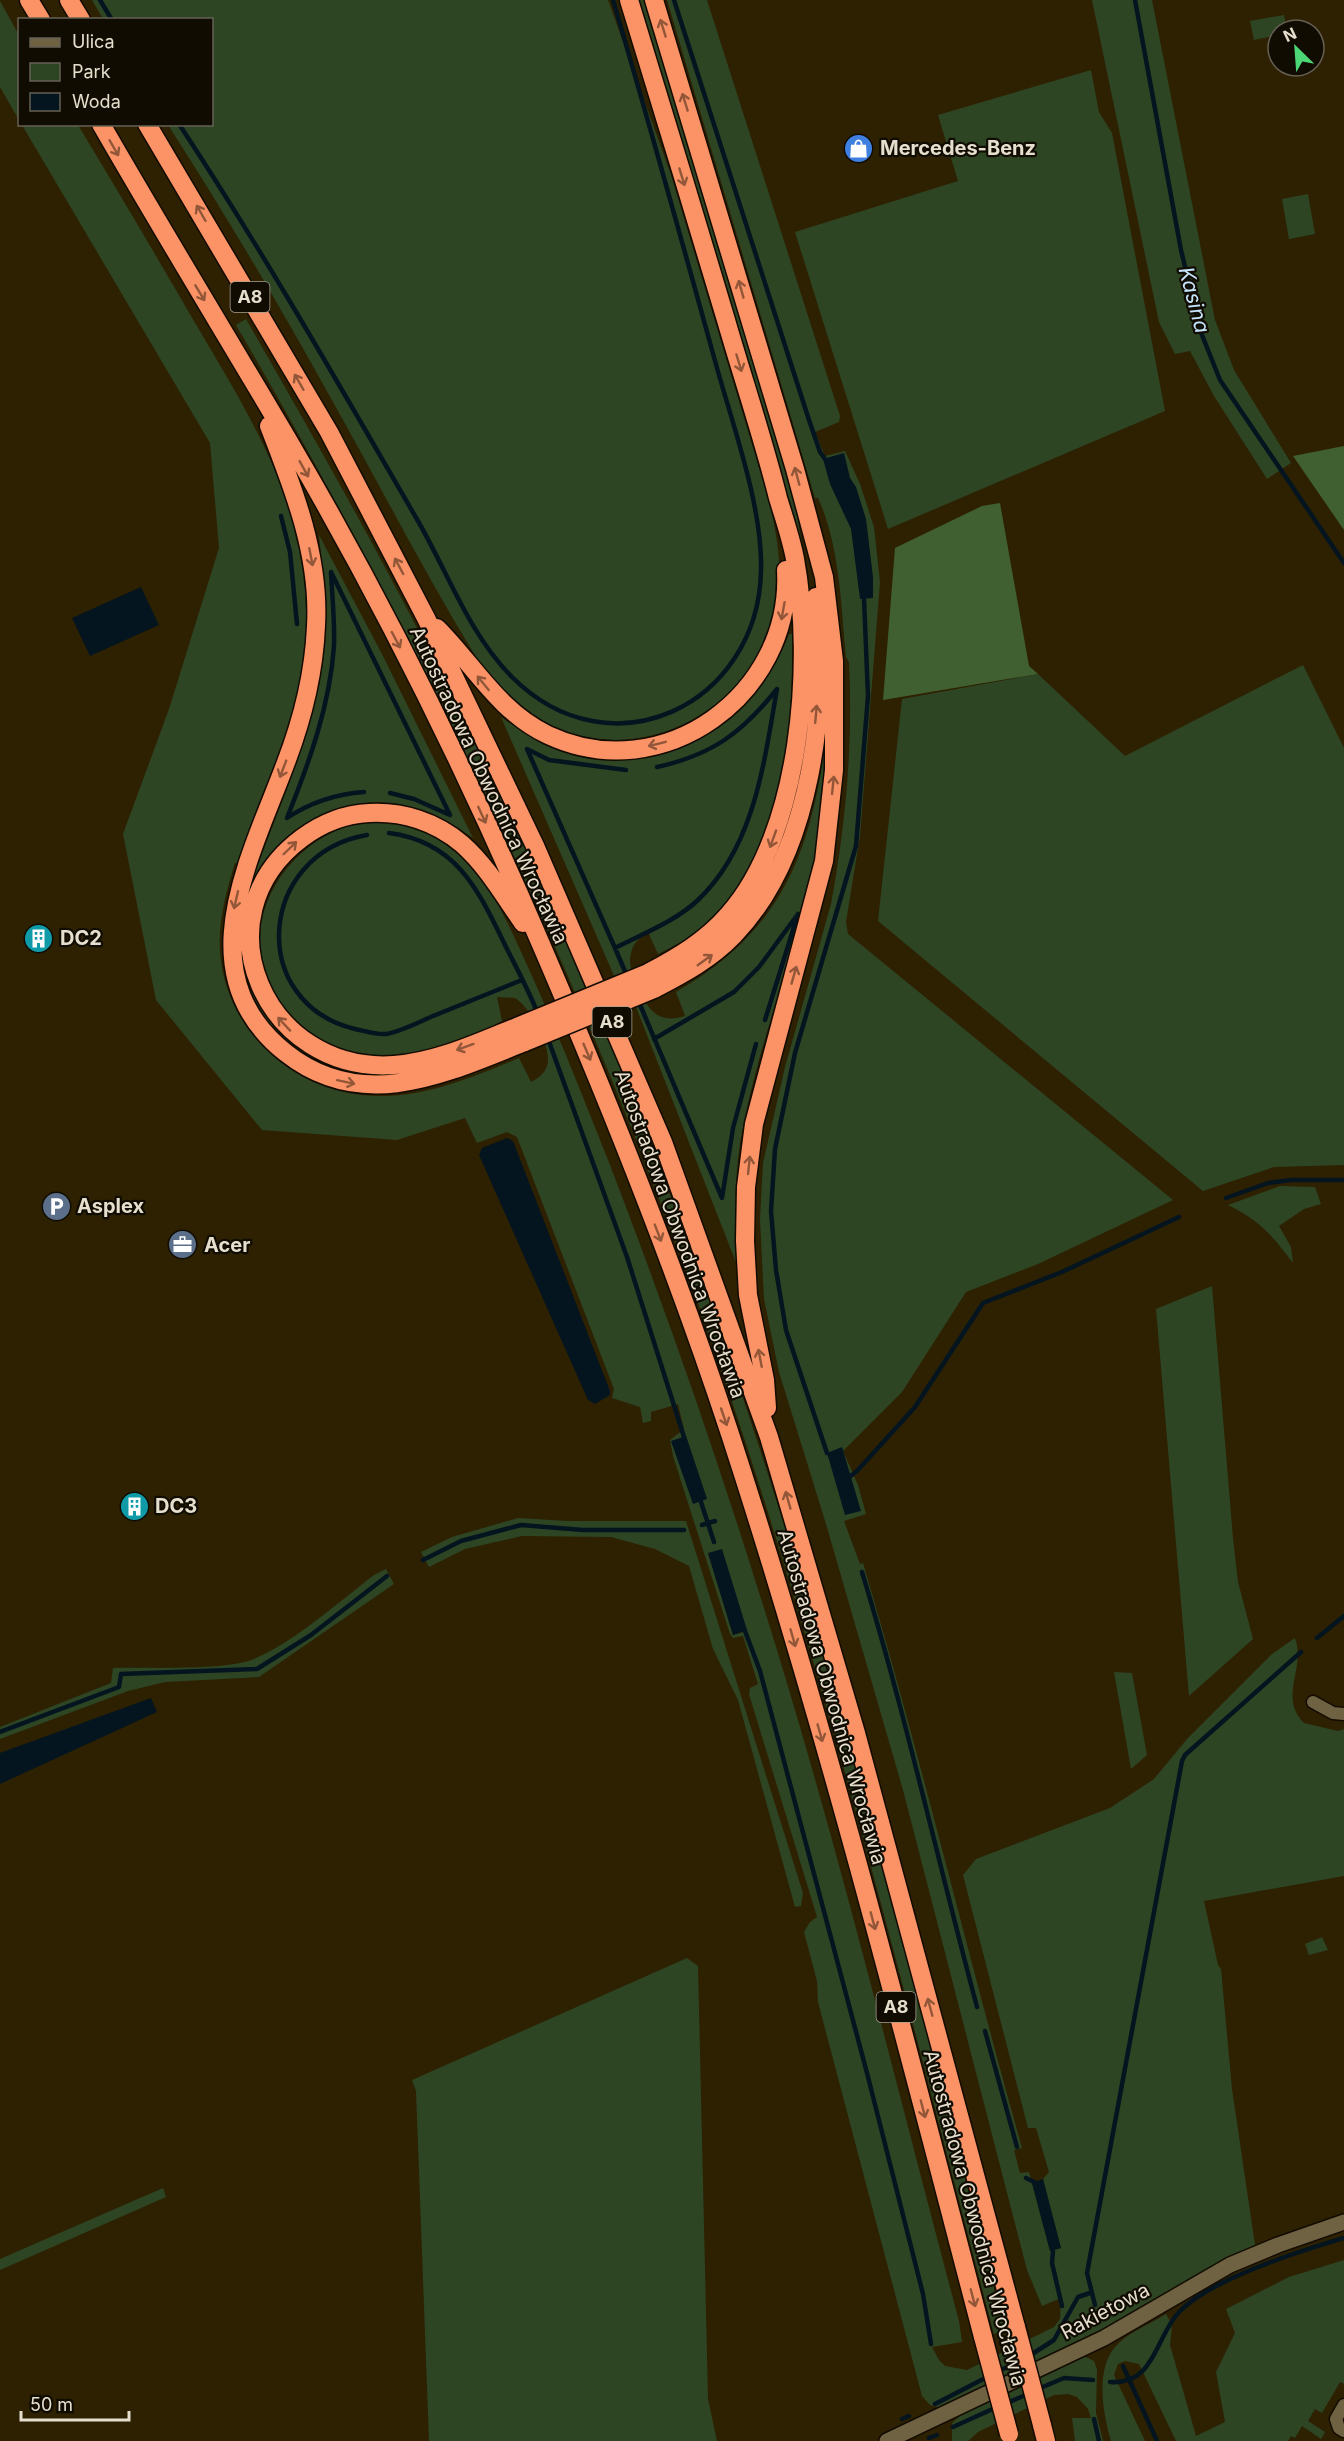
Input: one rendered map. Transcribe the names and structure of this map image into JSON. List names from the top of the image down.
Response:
{
  "streets": {
    "highway": ["A8", "Autostradowa Obwodnica Wrocławia"],
    "street": ["Rakietowa"]
  },
  "water": ["Kasina"],
  "places": {
    "shop": ["Mercedes-Benz"],
    "building": ["DC2", "DC3"],
    "parking": ["Asplex"],
    "office": ["Acer"]
  },
  "legend": ["Ulica", "Park", "Woda"],
  "scale_bar": "50 m",
  "north": "top left"
}
